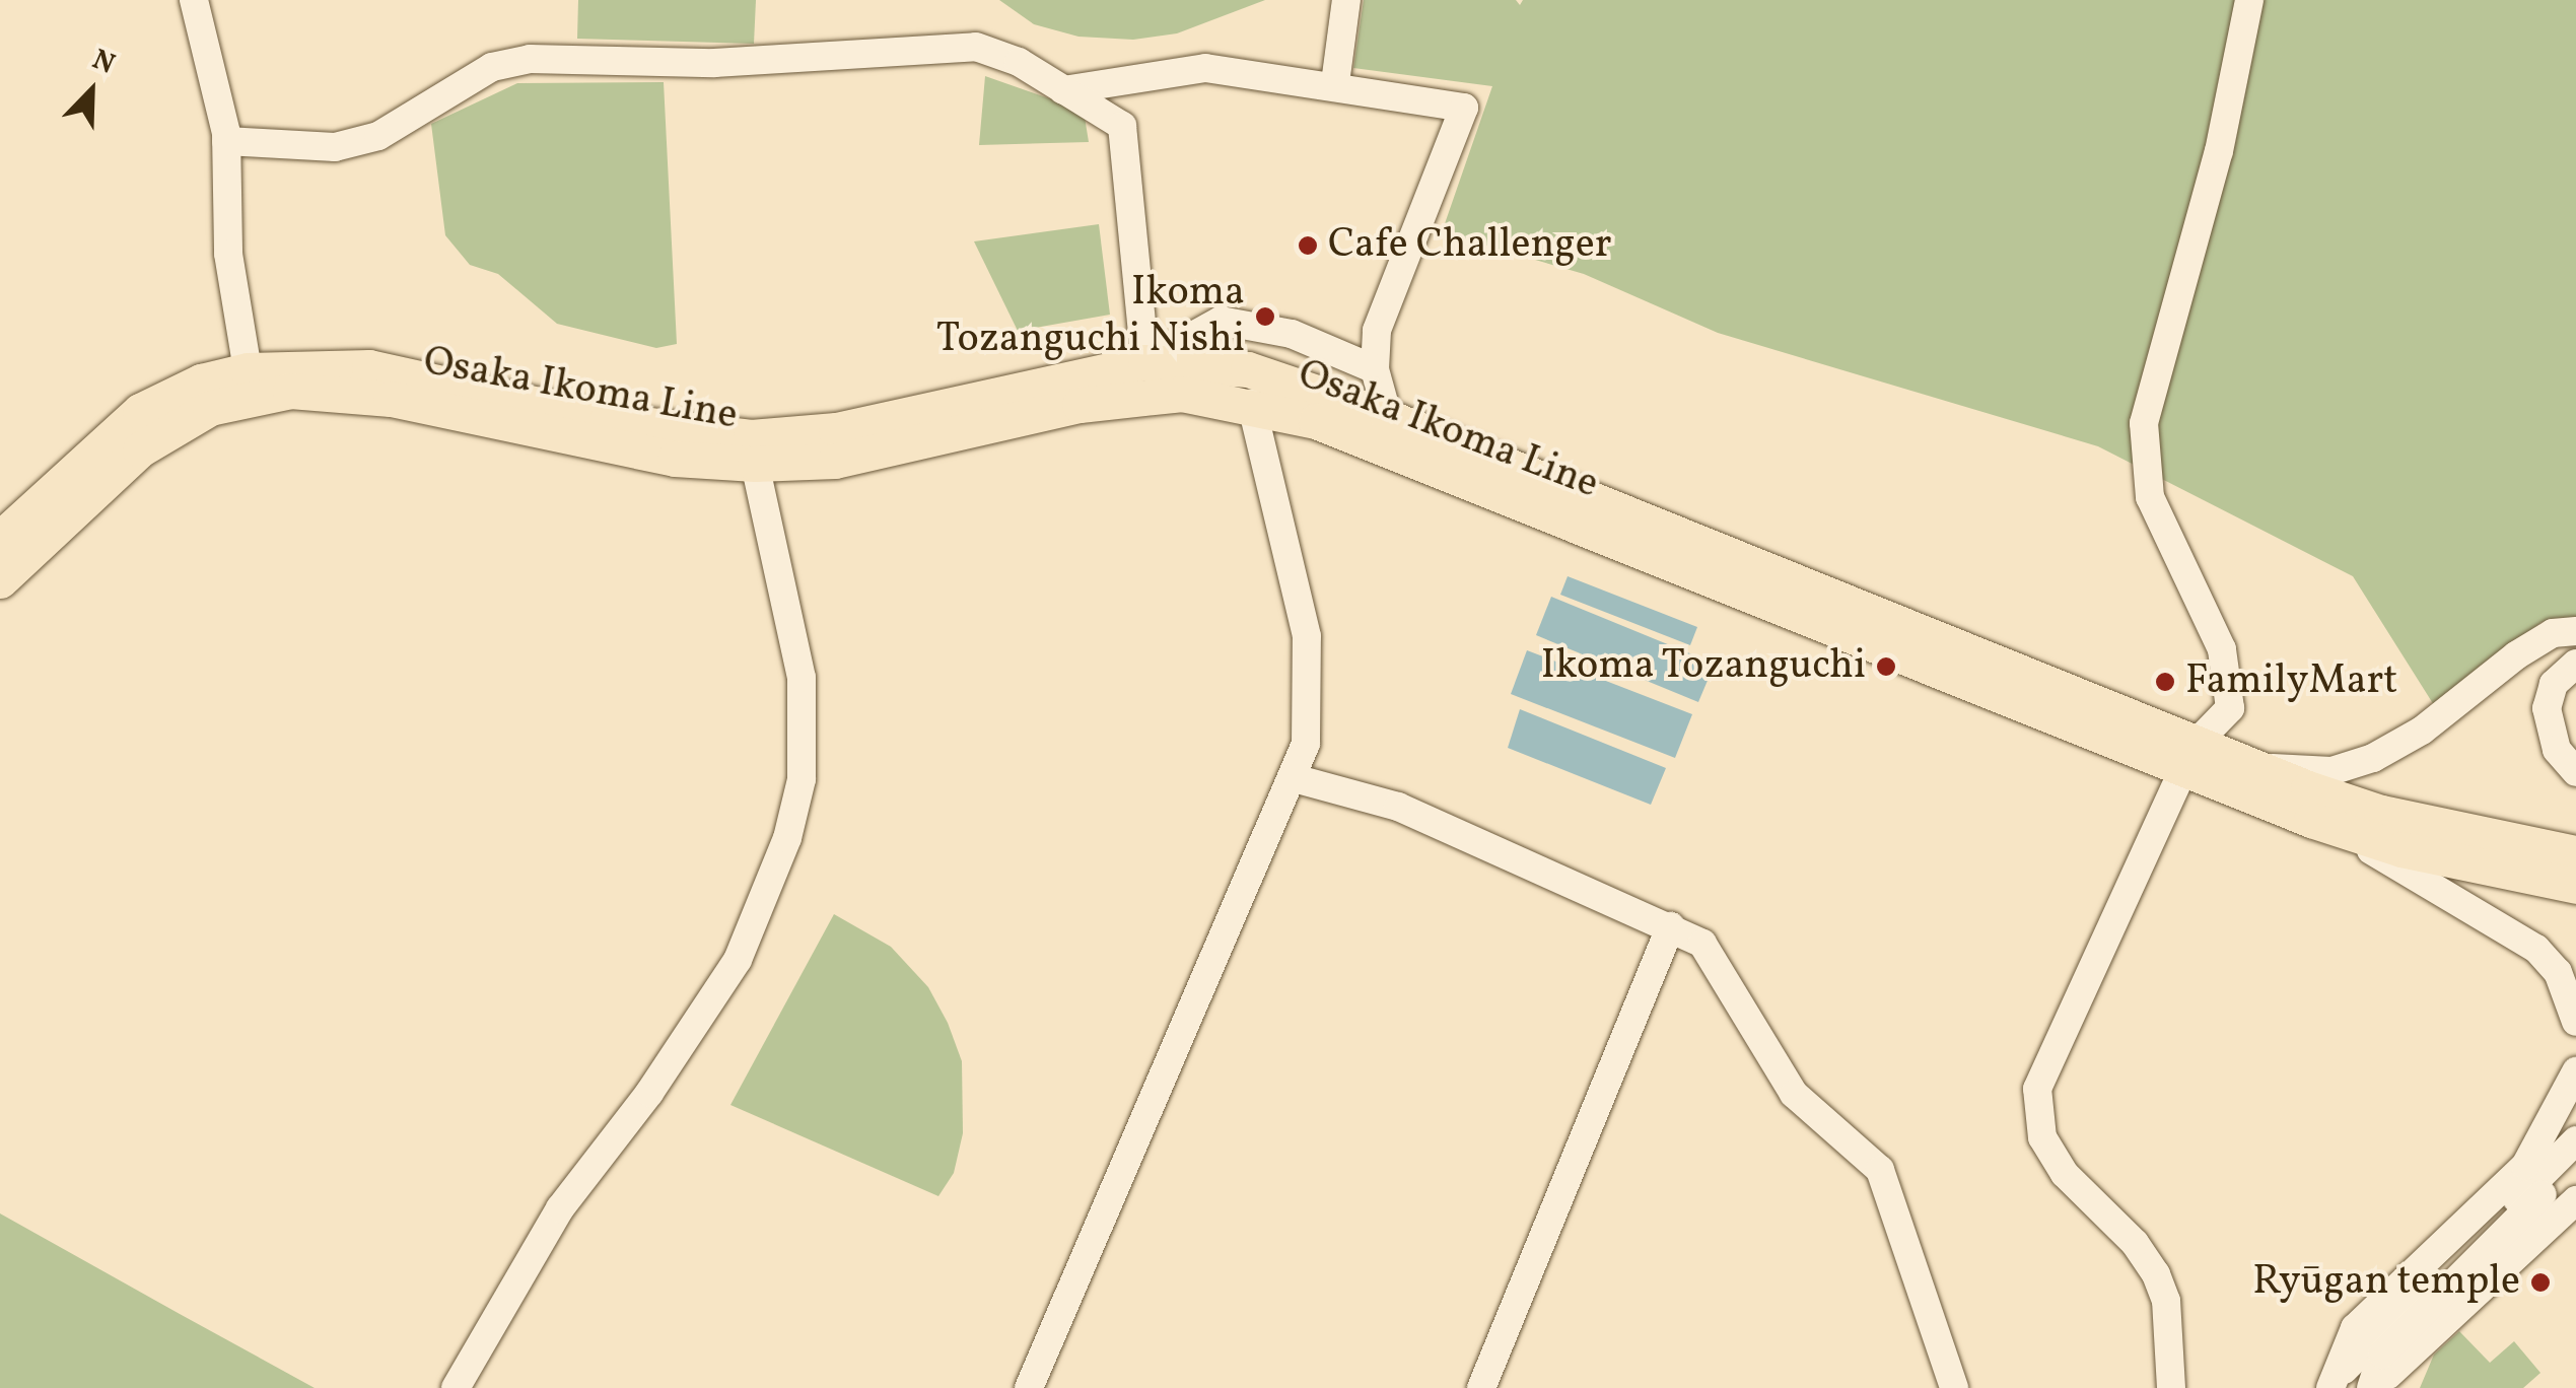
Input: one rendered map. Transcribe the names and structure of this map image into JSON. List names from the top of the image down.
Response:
{
  "streets": {
    "main road": ["Osaka Ikoma Line"]
  },
  "places": [
    "Cafe Challenger",
    "Ikoma Tozanguchi Nishi",
    "Ikoma Tozanguchi",
    "FamilyMart",
    "Ryūgan temple"
  ],
  "north": "top right"
}
